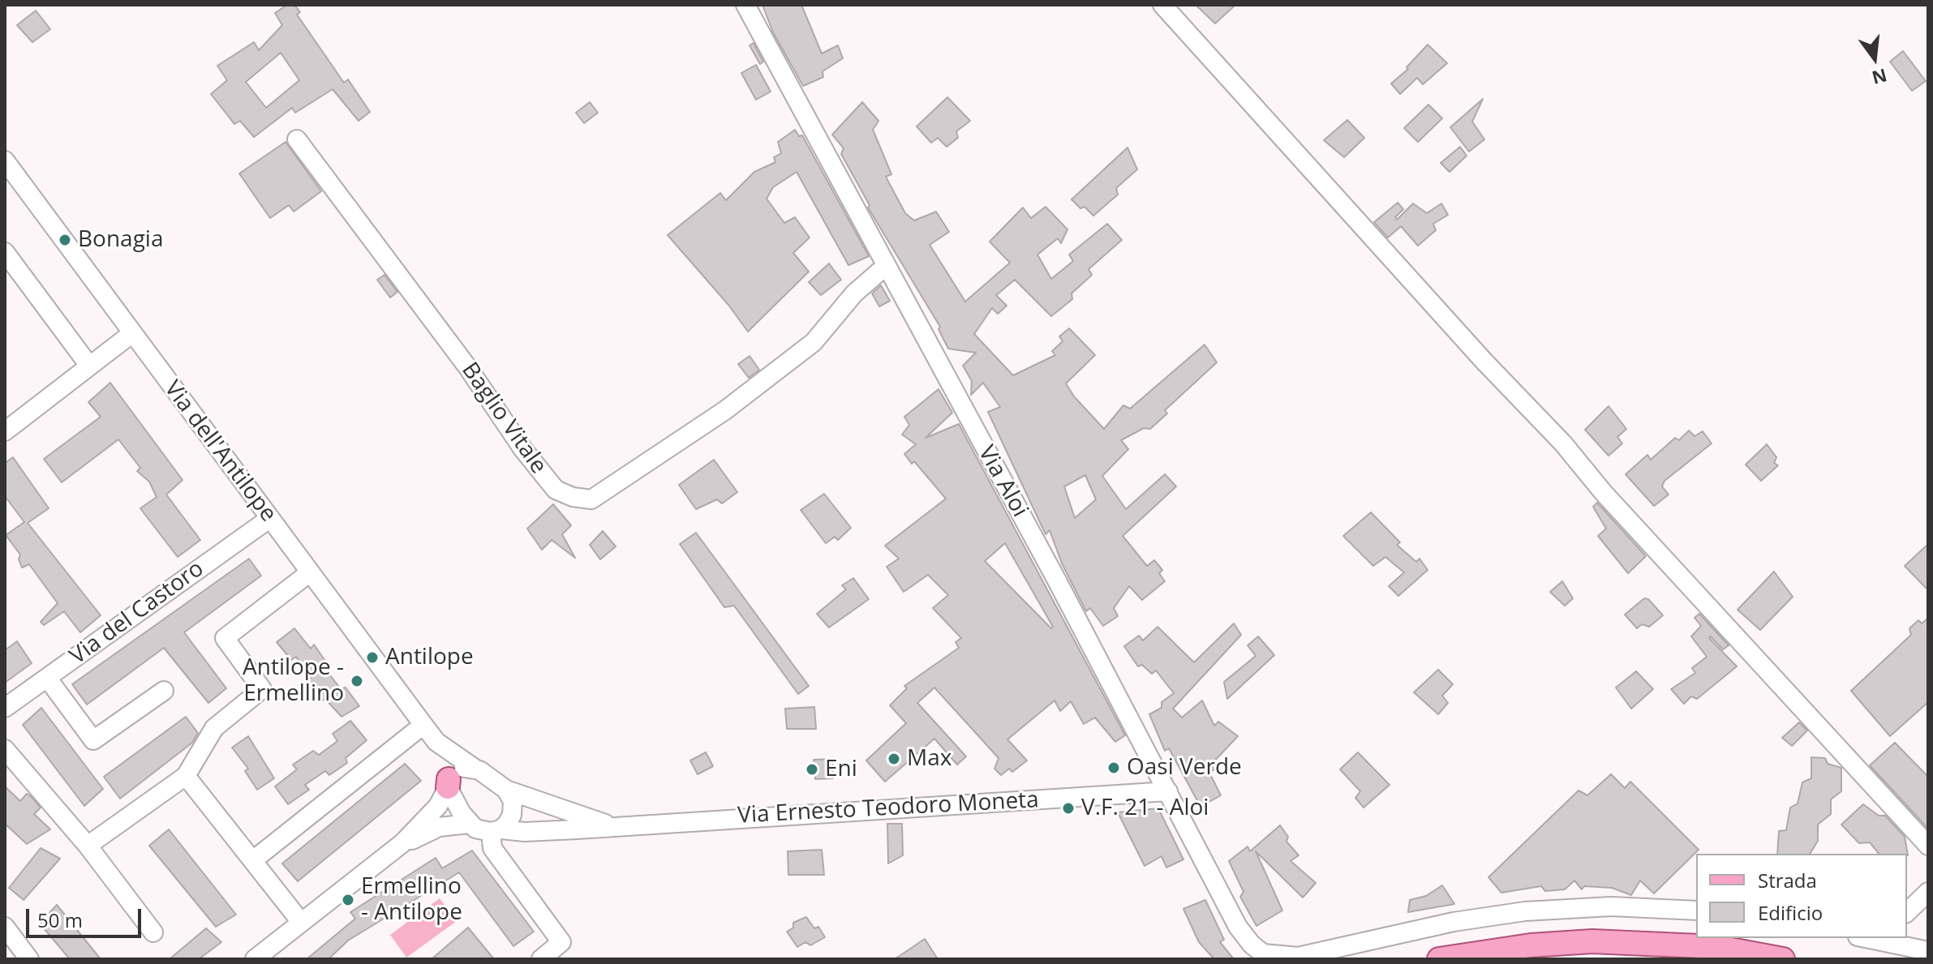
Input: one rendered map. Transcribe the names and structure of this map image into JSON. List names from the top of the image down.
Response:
{
  "streets": {
    "street": [
      "Baglio Vitale",
      "Via dell'Antilope",
      "Via Aloi",
      "Via del Castoro",
      "Via Ernesto Teodoro Moneta"
    ]
  },
  "crossings": [
    ["Baglio Vitale", "Via Aloi"],
    ["Via dell'Antilope", "Via del Castoro"],
    ["Via Aloi", "Via Ernesto Teodoro Moneta"]
  ],
  "places": [
    "Bonagia",
    "Antilope",
    "Antilope - Ermellino",
    "Max",
    "Oasi Verde",
    "Eni",
    "V.F. 21 - Aloi",
    "Ermellino - Antilope"
  ],
  "legend": ["Strada", "Edificio"],
  "scale_bar": "50 m",
  "north": "bottom"
}
